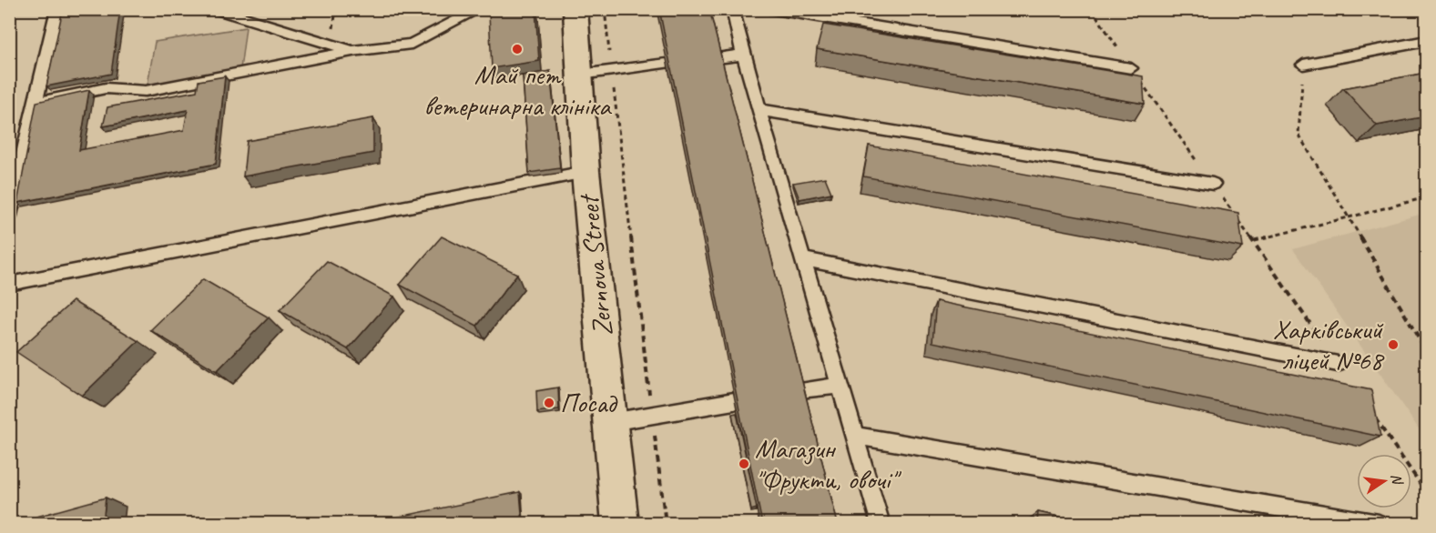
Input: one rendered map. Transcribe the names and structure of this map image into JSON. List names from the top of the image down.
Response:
{
  "streets": {
    "street": ["Zernova Street"]
  },
  "places": [
    "Май пет ветеринарна клініка",
    "Харківський ліцей №68",
    "Посад",
    "Магазин \"Фрукти, овочі\""
  ],
  "north": "right"
}
